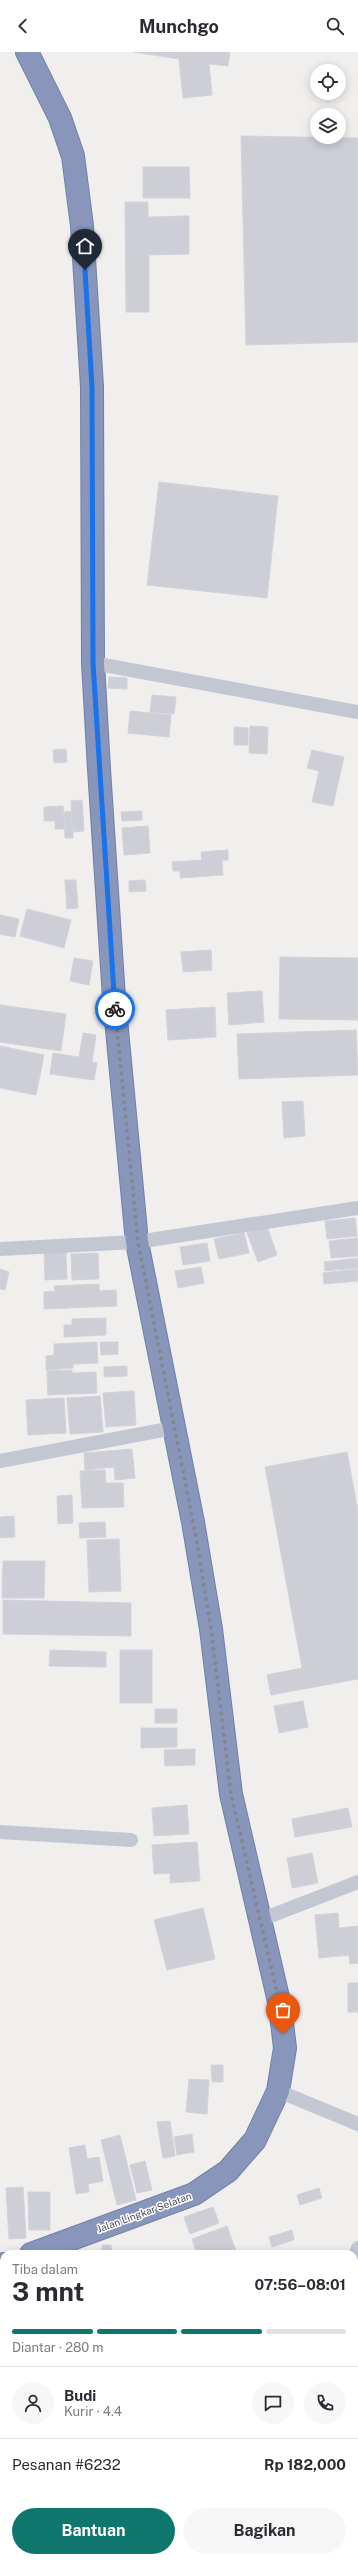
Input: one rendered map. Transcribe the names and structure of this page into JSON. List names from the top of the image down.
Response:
{
  "streets": {
    "highway": ["Jalan Lingkar Selatan"]
  },
  "page": {
    "header": "Munchgo",
    "heading": ["3 mnt", "Tiba dalam", "07:56–08:01"],
    "panel": [
      "Budi",
      "Kurir · 4.4",
      "Pesanan #6232",
      "Rp 182,000"
    ],
    "bar": "Diantar · 280 m",
    "buttons": ["Bantuan", "Bagikan"]
  }
}
